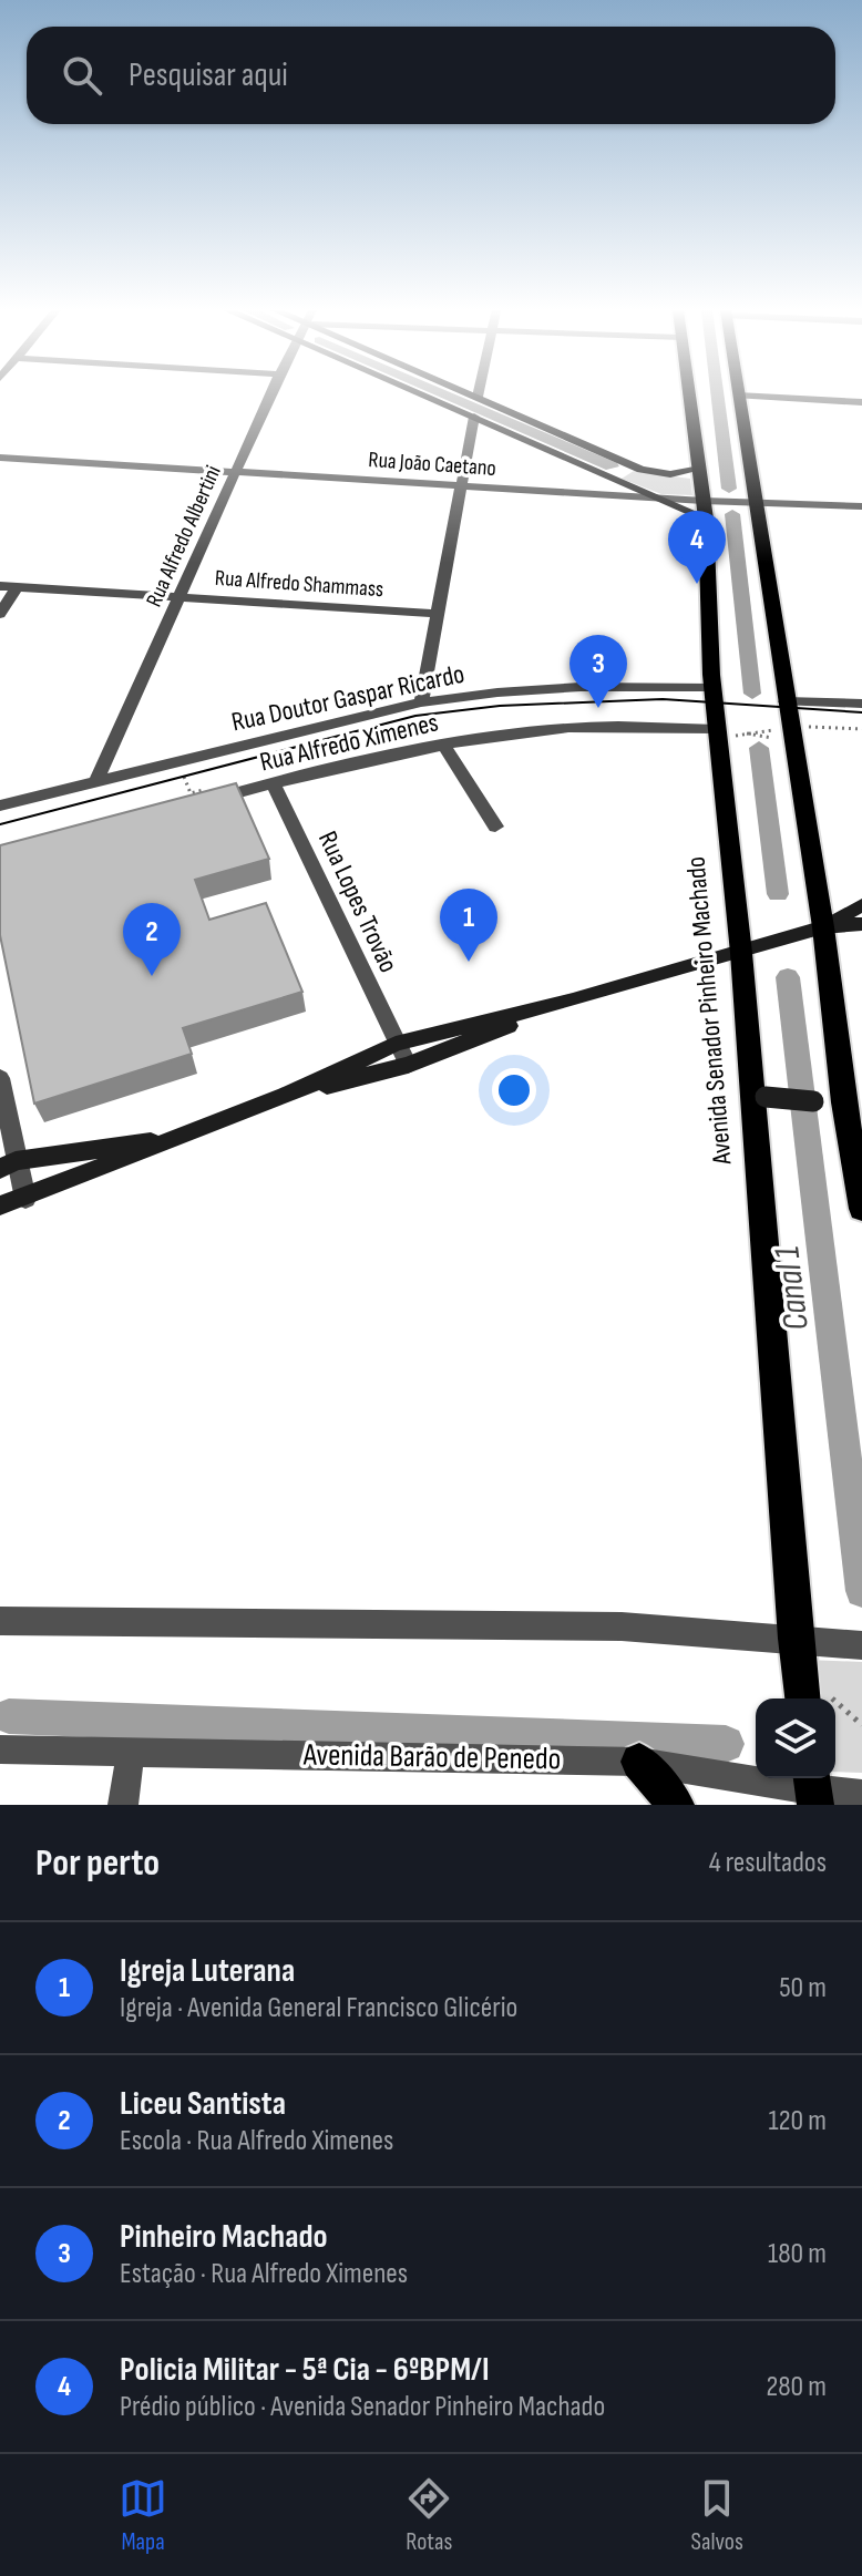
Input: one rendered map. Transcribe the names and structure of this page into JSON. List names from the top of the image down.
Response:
{
  "streets": {
    "main road": ["Avenida Senador Pinheiro Machado"],
    "street": [
      "Rua João Caetano",
      "Rua Alfredo Albertini",
      "Rua Alfredo Shammass",
      "Rua Doutor Gaspar Ricardo",
      "Rua Alfredo Ximenes",
      "Rua Lopes Trovão",
      "Avenida Barão de Penedo"
    ]
  },
  "crossings": [
    ["Rua João Caetano", "Rua Alfredo Albertini"],
    ["Rua João Caetano", "Avenida Senador Pinheiro Machado"],
    ["Rua Alfredo Albertini", "Rua Alfredo Shammass"],
    ["Rua Alfredo Albertini", "Rua Doutor Gaspar Ricardo"],
    ["Rua Doutor Gaspar Ricardo", "Avenida Senador Pinheiro Machado"],
    ["Rua Alfredo Ximenes", "Rua Lopes Trovão"],
    ["Rua Alfredo Ximenes", "Avenida Senador Pinheiro Machado"]
  ],
  "water": ["Canal 1"],
  "page": {
    "search": "Pesquisar aqui",
    "pins": [
      "4",
      "3",
      "1",
      "2"
    ],
    "heading": ["Por perto", "4 resultados"],
    "list": [
      {
        "mark": "1",
        "name": "Igreja Luterana",
        "note": "Igreja · Avenida General Francisco Glicério",
        "value": "50 m"
      },
      {
        "mark": "2",
        "name": "Liceu Santista",
        "note": "Escola · Rua Alfredo Ximenes",
        "value": "120 m"
      },
      {
        "mark": "3",
        "name": "Pinheiro Machado",
        "note": "Estação · Rua Alfredo Ximenes",
        "value": "180 m"
      },
      {
        "mark": "4",
        "name": "Policia Militar - 5ª Cia - 6ºBPM/I",
        "note": "Prédio público · Avenida Senador Pinheiro Machado",
        "value": "280 m"
      }
    ],
    "nav": ["Mapa", "Rotas", "Salvos"]
  }
}
